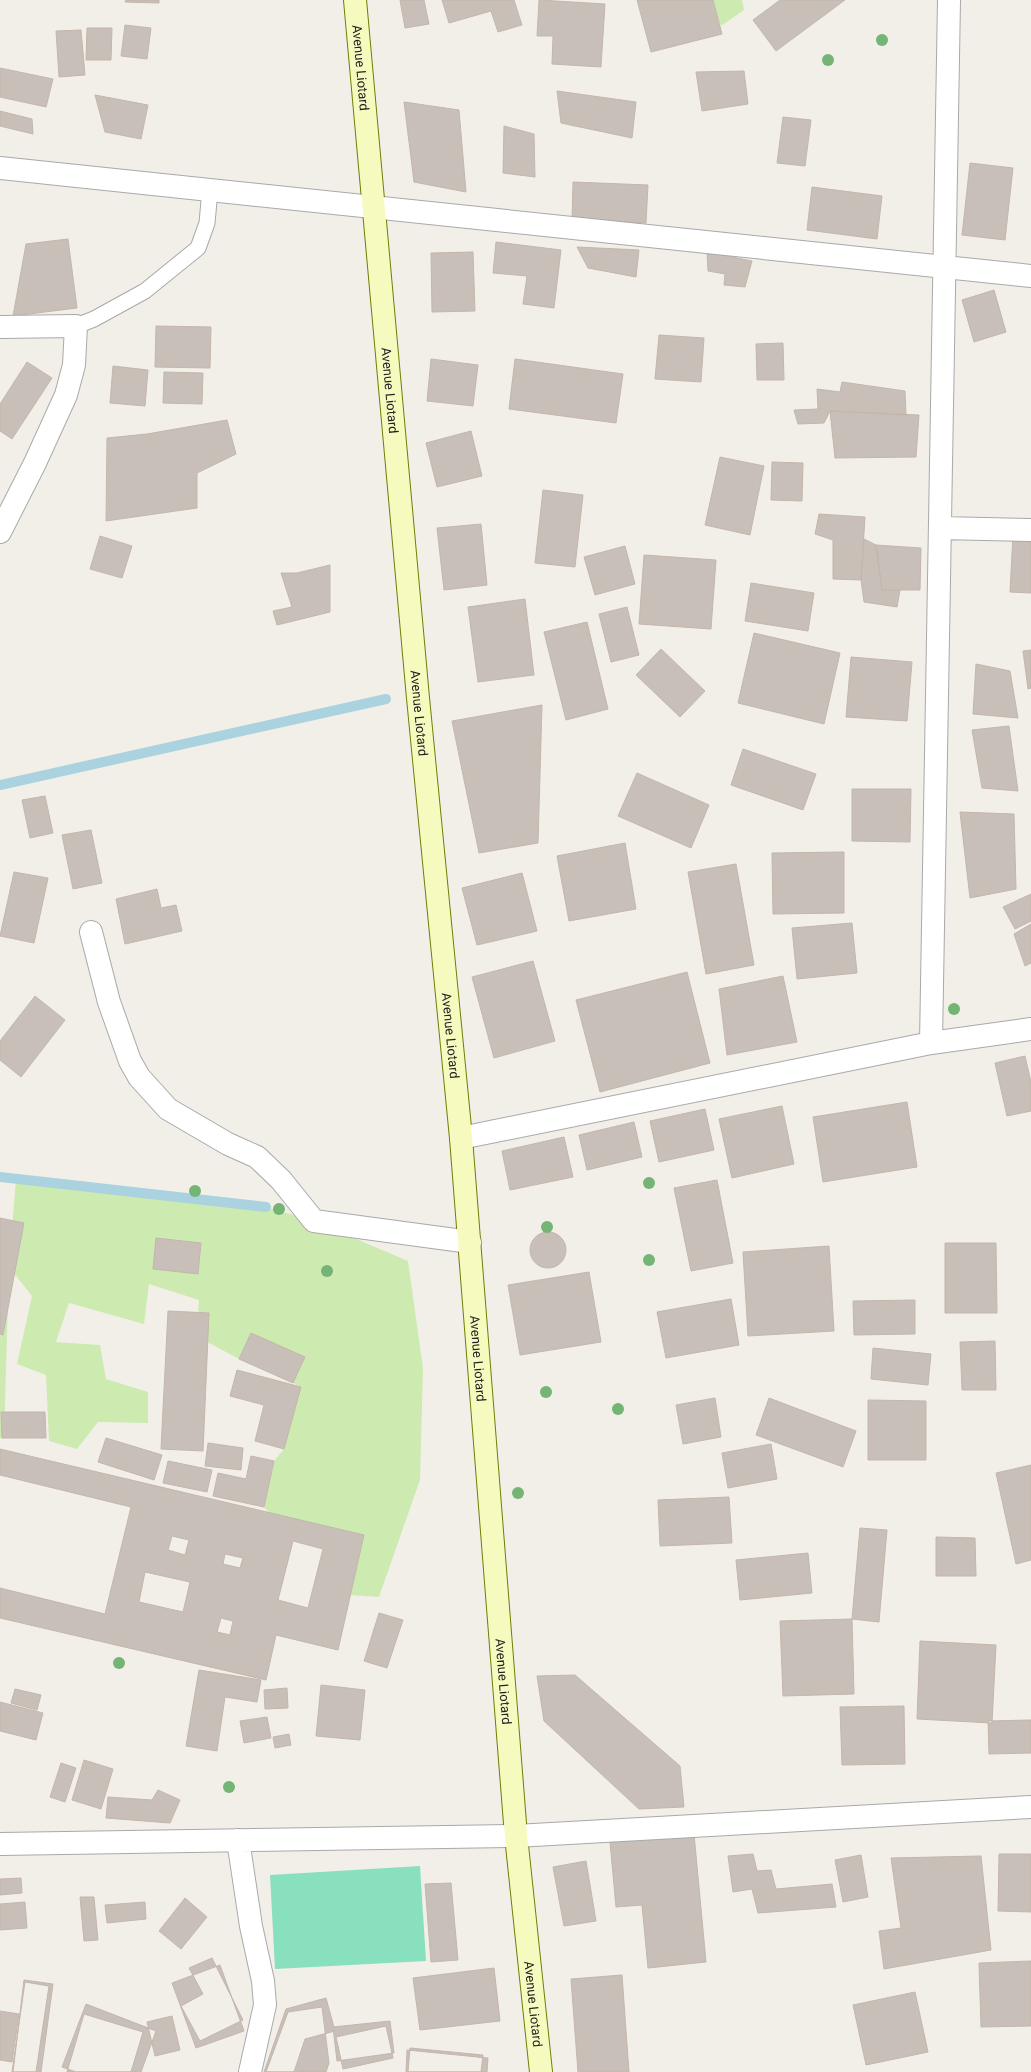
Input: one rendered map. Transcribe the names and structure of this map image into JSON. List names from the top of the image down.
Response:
{
  "streets": {
    "street": ["Avenue Liotard"]
  }
}
